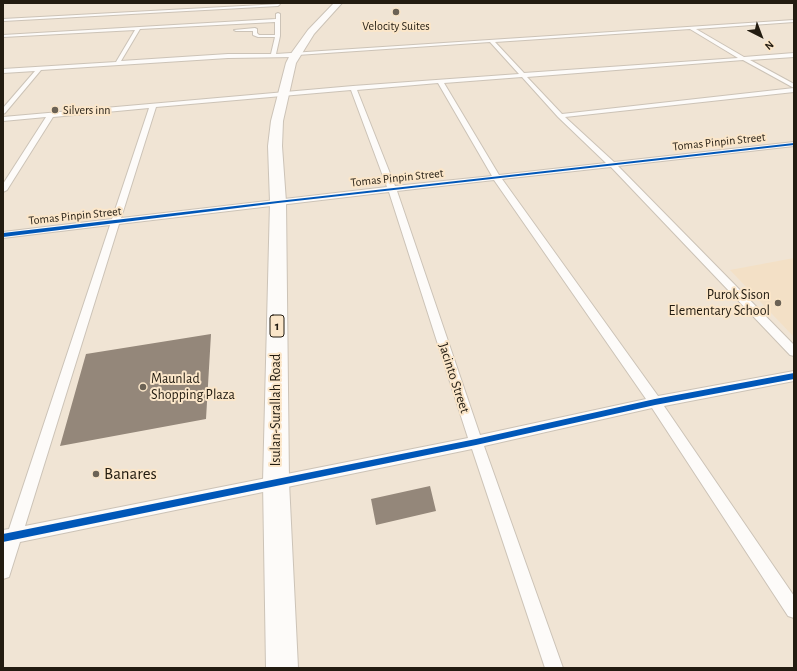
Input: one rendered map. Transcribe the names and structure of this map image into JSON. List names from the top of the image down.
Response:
{
  "streets": {
    "highway": ["1", "Isulan-Surallah Road"],
    "street": ["Tomas Pinpin Street", "Jacinto Street"]
  },
  "crossings": [
    ["Tomas Pinpin Street", "Jacinto Street"],
    ["Tomas Pinpin Street", "Isulan-Surallah Road"]
  ],
  "places": [
    "Velocity Suites",
    "Silvers inn",
    "Purok Sison Elementary School",
    "Maunlad Shopping Plaza",
    "Banares"
  ],
  "north": "bottom right"
}
